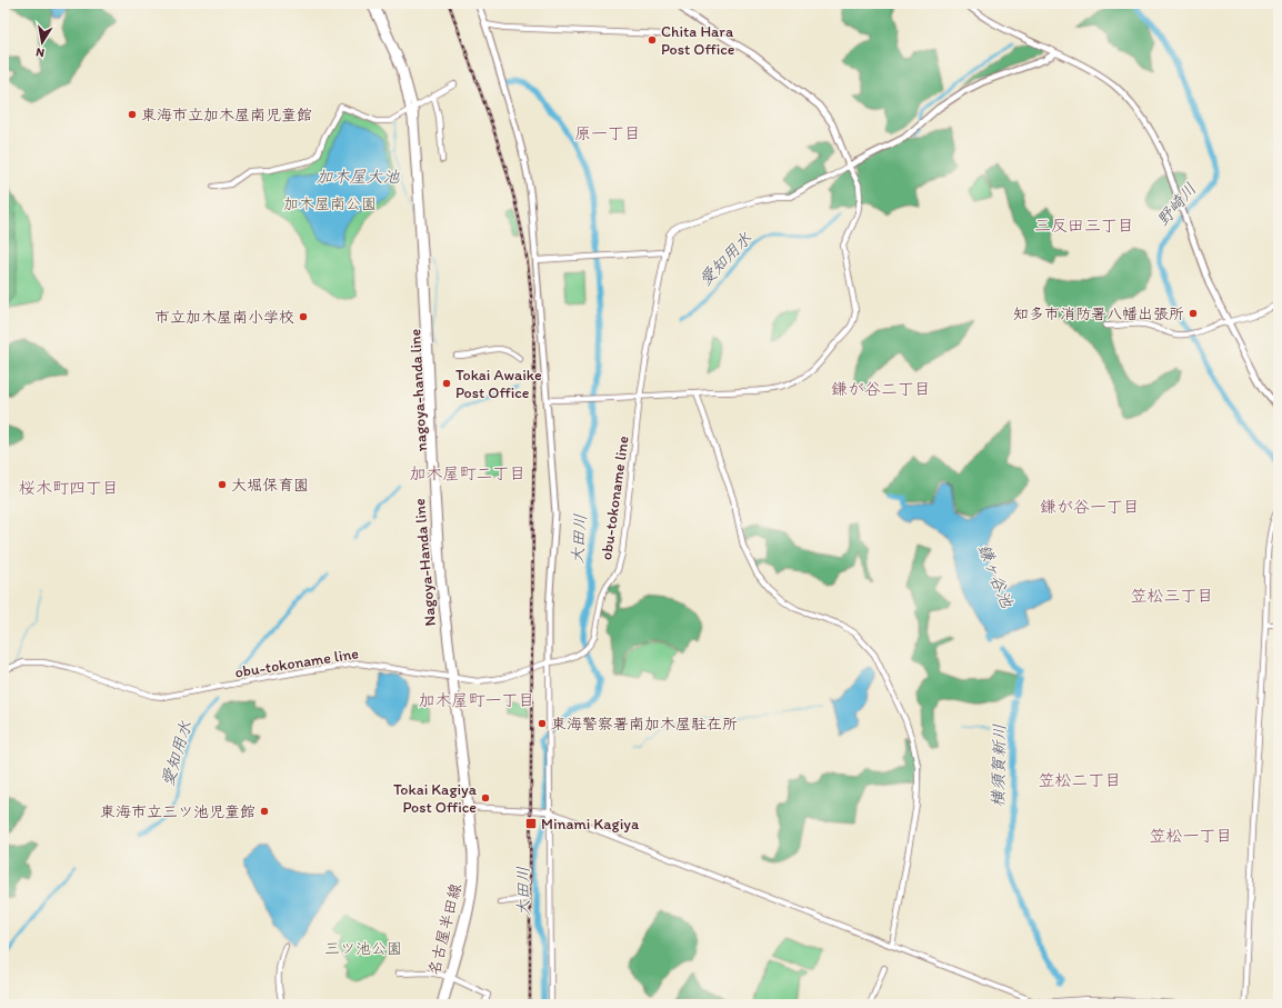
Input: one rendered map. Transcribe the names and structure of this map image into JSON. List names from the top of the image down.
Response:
{
  "streets": {
    "main road": ["nagoya-handa line", "名古屋半田線"],
    "street": ["obu-tokoname line"]
  },
  "crossings": [
    ["nagoya-handa line", "obu-tokoname line"],
    ["nagoya-handa line", "名古屋半田線"]
  ],
  "districts": [
    "原一丁目",
    "三反田三丁目",
    "鎌が谷二丁目",
    "加木屋町二丁目",
    "桜木町四丁目",
    "鎌が谷一丁目",
    "笠松三丁目",
    "加木屋町一丁目",
    "笠松二丁目",
    "笠松一丁目"
  ],
  "water": [
    "加木屋大池",
    "野崎川",
    "愛知用水",
    "大田川",
    "鎌ヶ谷池",
    "横須賀新川"
  ],
  "parks": ["加木屋南公園", "三ツ池公園"],
  "places": {
    "other": [
      "Chita Hara Post Office",
      "東海市立加木屋南児童館",
      "知多市消防署八幡出張所",
      "市立加木屋南小学校",
      "Tokai Awaike Post Office",
      "大堀保育園",
      "東海警察署南加木屋駐在所",
      "Tokai Kagiya Post Office",
      "東海市立三ツ池児童館"
    ],
    "transit": ["Minami Kagiya"]
  },
  "north": "bottom"
}
